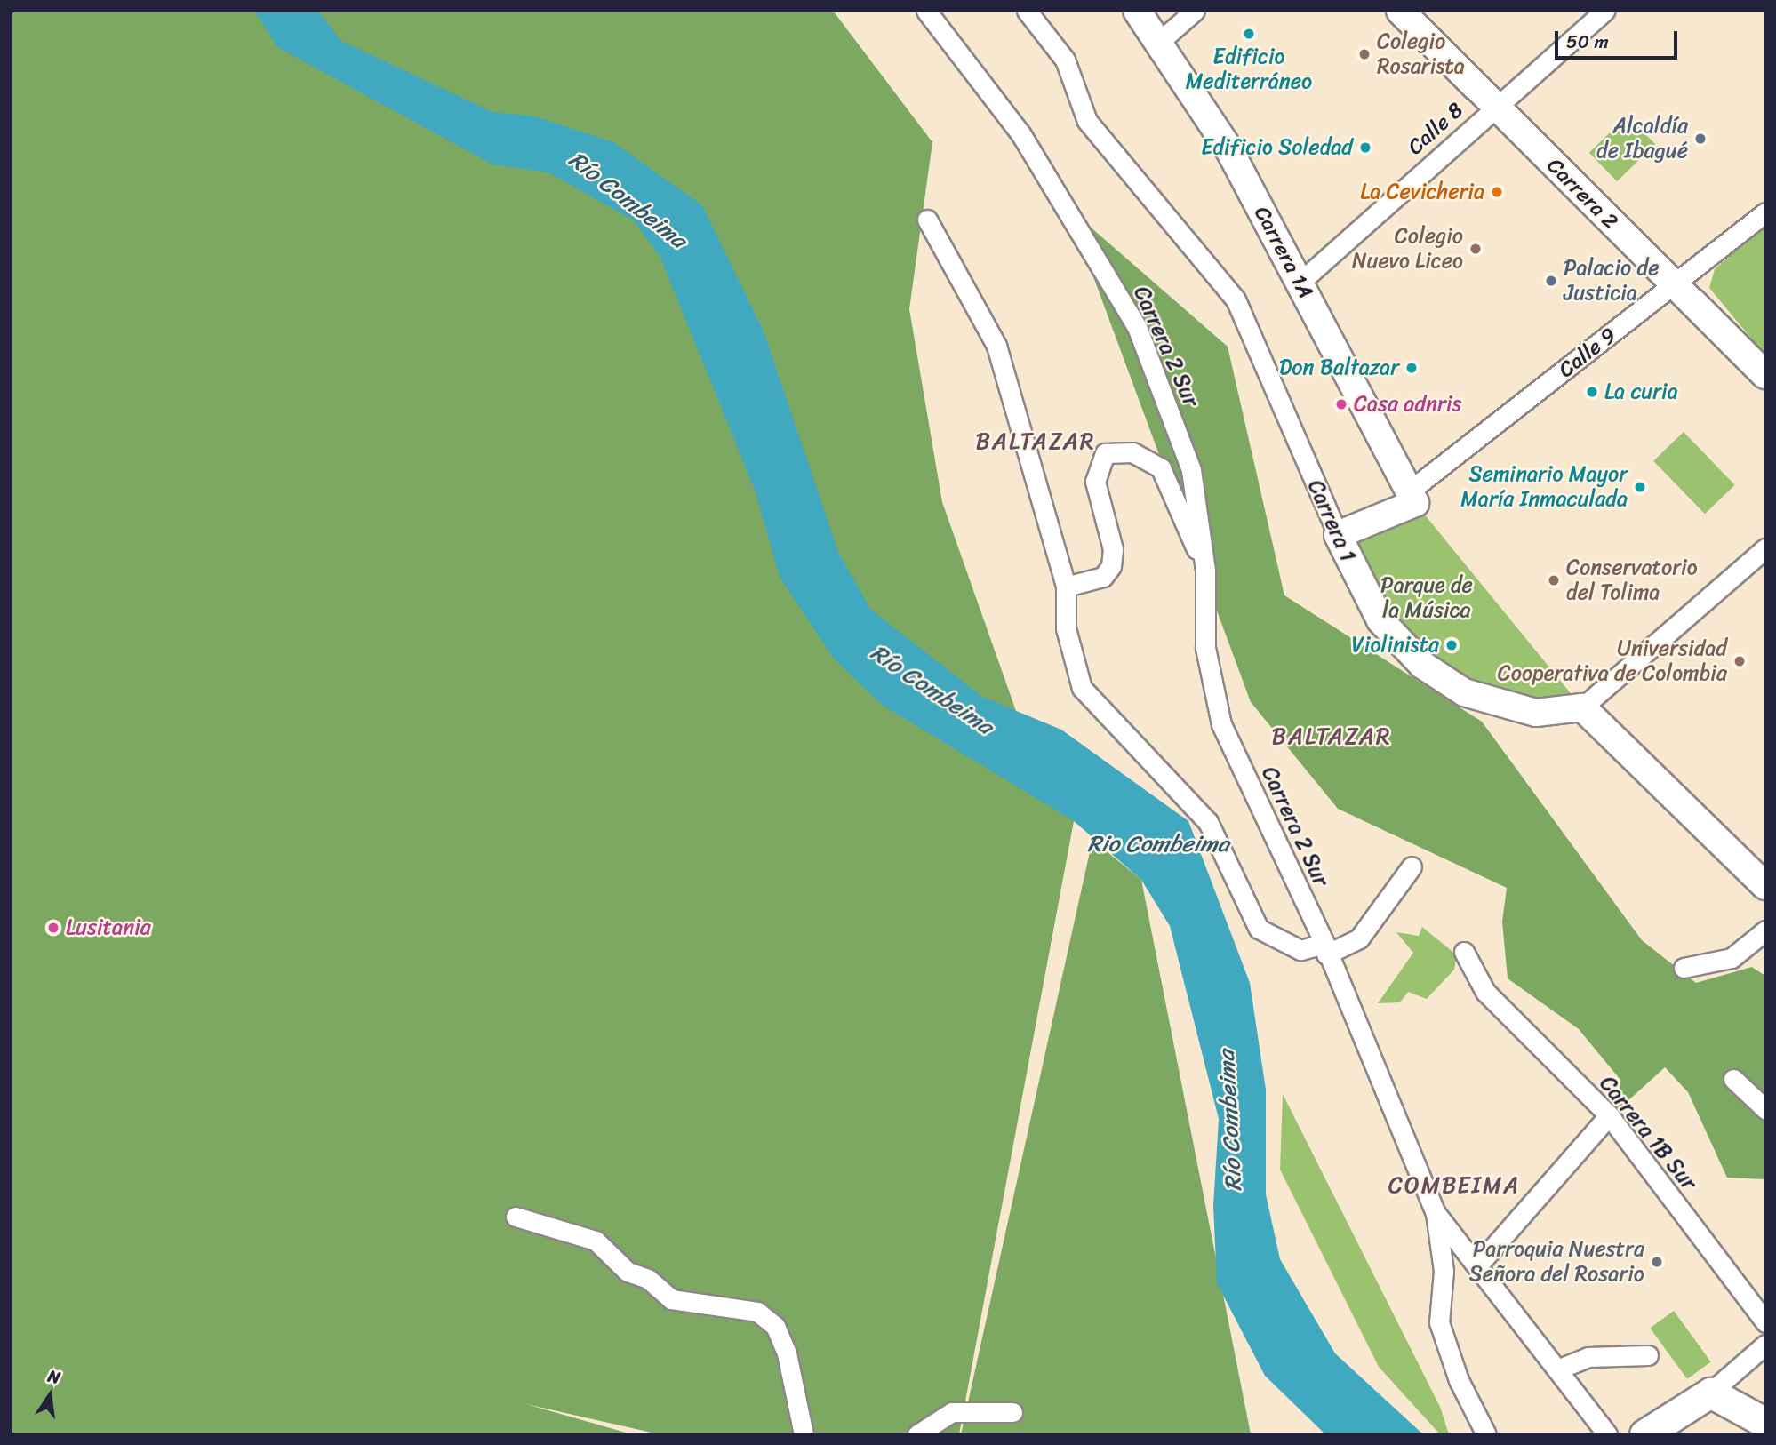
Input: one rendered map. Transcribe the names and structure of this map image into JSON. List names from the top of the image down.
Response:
{
  "streets": {
    "street": [
      "Calle 8",
      "Carrera 2",
      "Carrera 1A",
      "Carrera 2 Sur",
      "Calle 9",
      "Carrera 1",
      "Carrera 1B Sur"
    ]
  },
  "crossings": [
    ["Calle 8", "Carrera 2"],
    ["Calle 8", "Carrera 1A"],
    ["Carrera 2", "Calle 9"],
    ["Carrera 1A", "Calle 9"],
    ["Calle 9", "Carrera 1"]
  ],
  "districts": ["BALTAZAR", "BALTAZAR", "COMBEIMA"],
  "water": ["Río Combeima", "Rio Combeima"],
  "parks": ["Parque de la Música"],
  "places": [
    "Edificio Mediterráneo",
    "Colegio Rosarista",
    "Alcaldía de Ibagué",
    "Edificio Soledad",
    "La Cevicheria",
    "Colegio Nuevo Liceo",
    "Palacio de Justicia",
    "Don Baltazar",
    "La curia",
    "Casa adnris",
    "Seminario Mayor María Inmaculada",
    "Conservatorio del Tolima",
    "Violinista",
    "Universidad Cooperativa de Colombia",
    "Lusitania",
    "Parroquia Nuestra Señora del Rosario"
  ],
  "scale_bar": "50 m",
  "north": "top"
}
